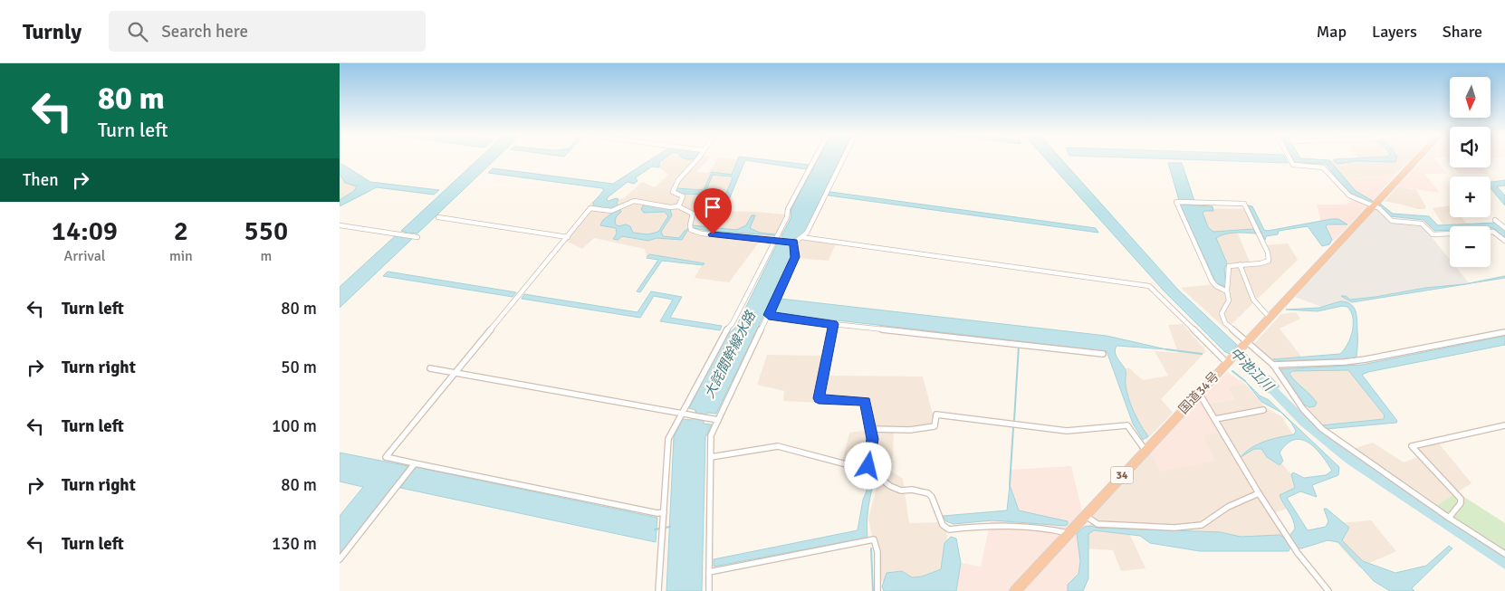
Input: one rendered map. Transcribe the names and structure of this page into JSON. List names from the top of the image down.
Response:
{
  "streets": {
    "highway": ["国道34号", "34"]
  },
  "water": ["大詫間幹線水路", "中池江川"],
  "north": "bottom",
  "page": {
    "header": "Turnly",
    "search": "Search here",
    "nav": ["Map", "Layers", "Share"],
    "turn": ["80 m", "Turn left"],
    "map_buttons": ["+", "−"],
    "then": "Then",
    "eta": [
      "14:09",
      "Arrival",
      "2",
      "min",
      "550",
      "m"
    ],
    "list": [
      {
        "name": "Turn left",
        "value": "80 m"
      },
      {
        "name": "Turn right",
        "value": "50 m"
      },
      {
        "name": "Turn left",
        "value": "100 m"
      },
      {
        "name": "Turn right",
        "value": "80 m"
      },
      {
        "name": "Turn left",
        "value": "130 m"
      }
    ]
  }
}
